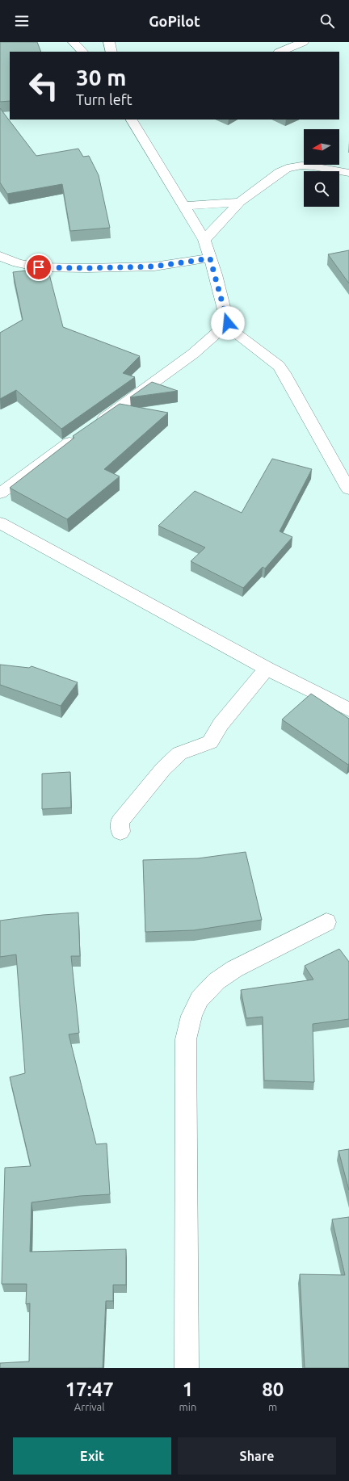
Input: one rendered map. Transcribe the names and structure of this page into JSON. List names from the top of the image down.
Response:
{
  "north": "left",
  "page": {
    "header": "GoPilot",
    "turn": ["30 m", "Turn left"],
    "eta": [
      "17:47",
      "Arrival",
      "1",
      "min",
      "80",
      "m"
    ],
    "buttons": ["Exit", "Share"]
  }
}
